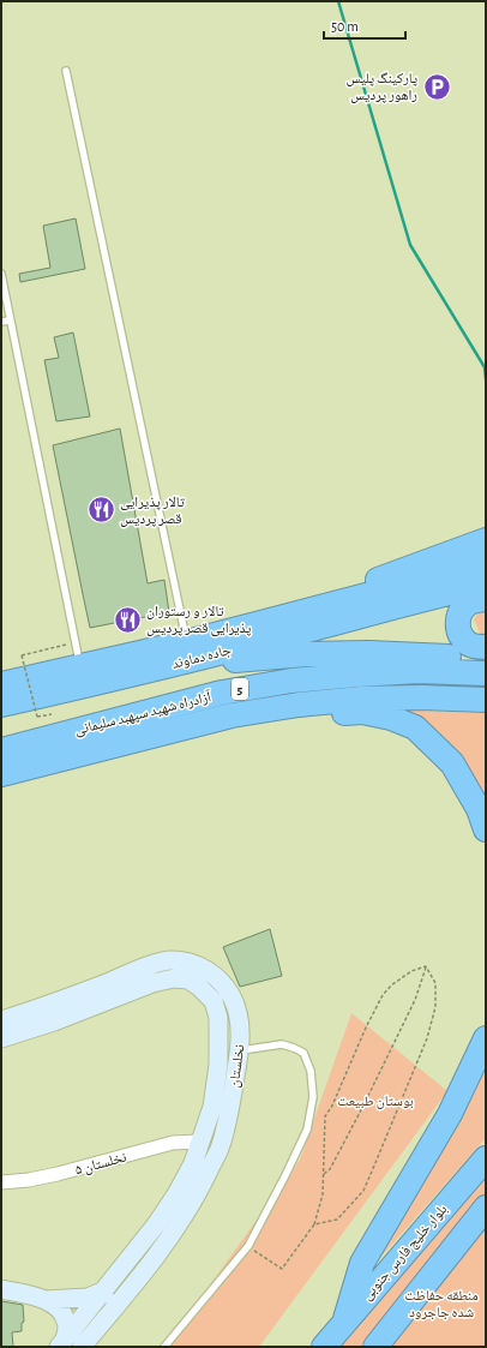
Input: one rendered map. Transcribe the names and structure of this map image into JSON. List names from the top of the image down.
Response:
{
  "streets": {
    "highway": [
      "جاده دماوند",
      "5",
      "آزادراه شهید سپهبد سلیمانی",
      "بلوار خلیج فارس جنوبی"
    ],
    "street": ["نخلستان", "نخلستان ۵"]
  },
  "crossings": [
    ["نخلستان", "نخلستان ۵"]
  ],
  "parks": ["بوستان طبیعت", "منطقه حفاظت شده جاجرود"],
  "places": {
    "parking": ["پارکینگ پلیس راهور پردیس"],
    "restaurant": ["تالار پذیرایی قصر پردیس", "تالار و رستوران پذیرایی قصر پردیس"]
  },
  "scale_bar": "50 m"
}
